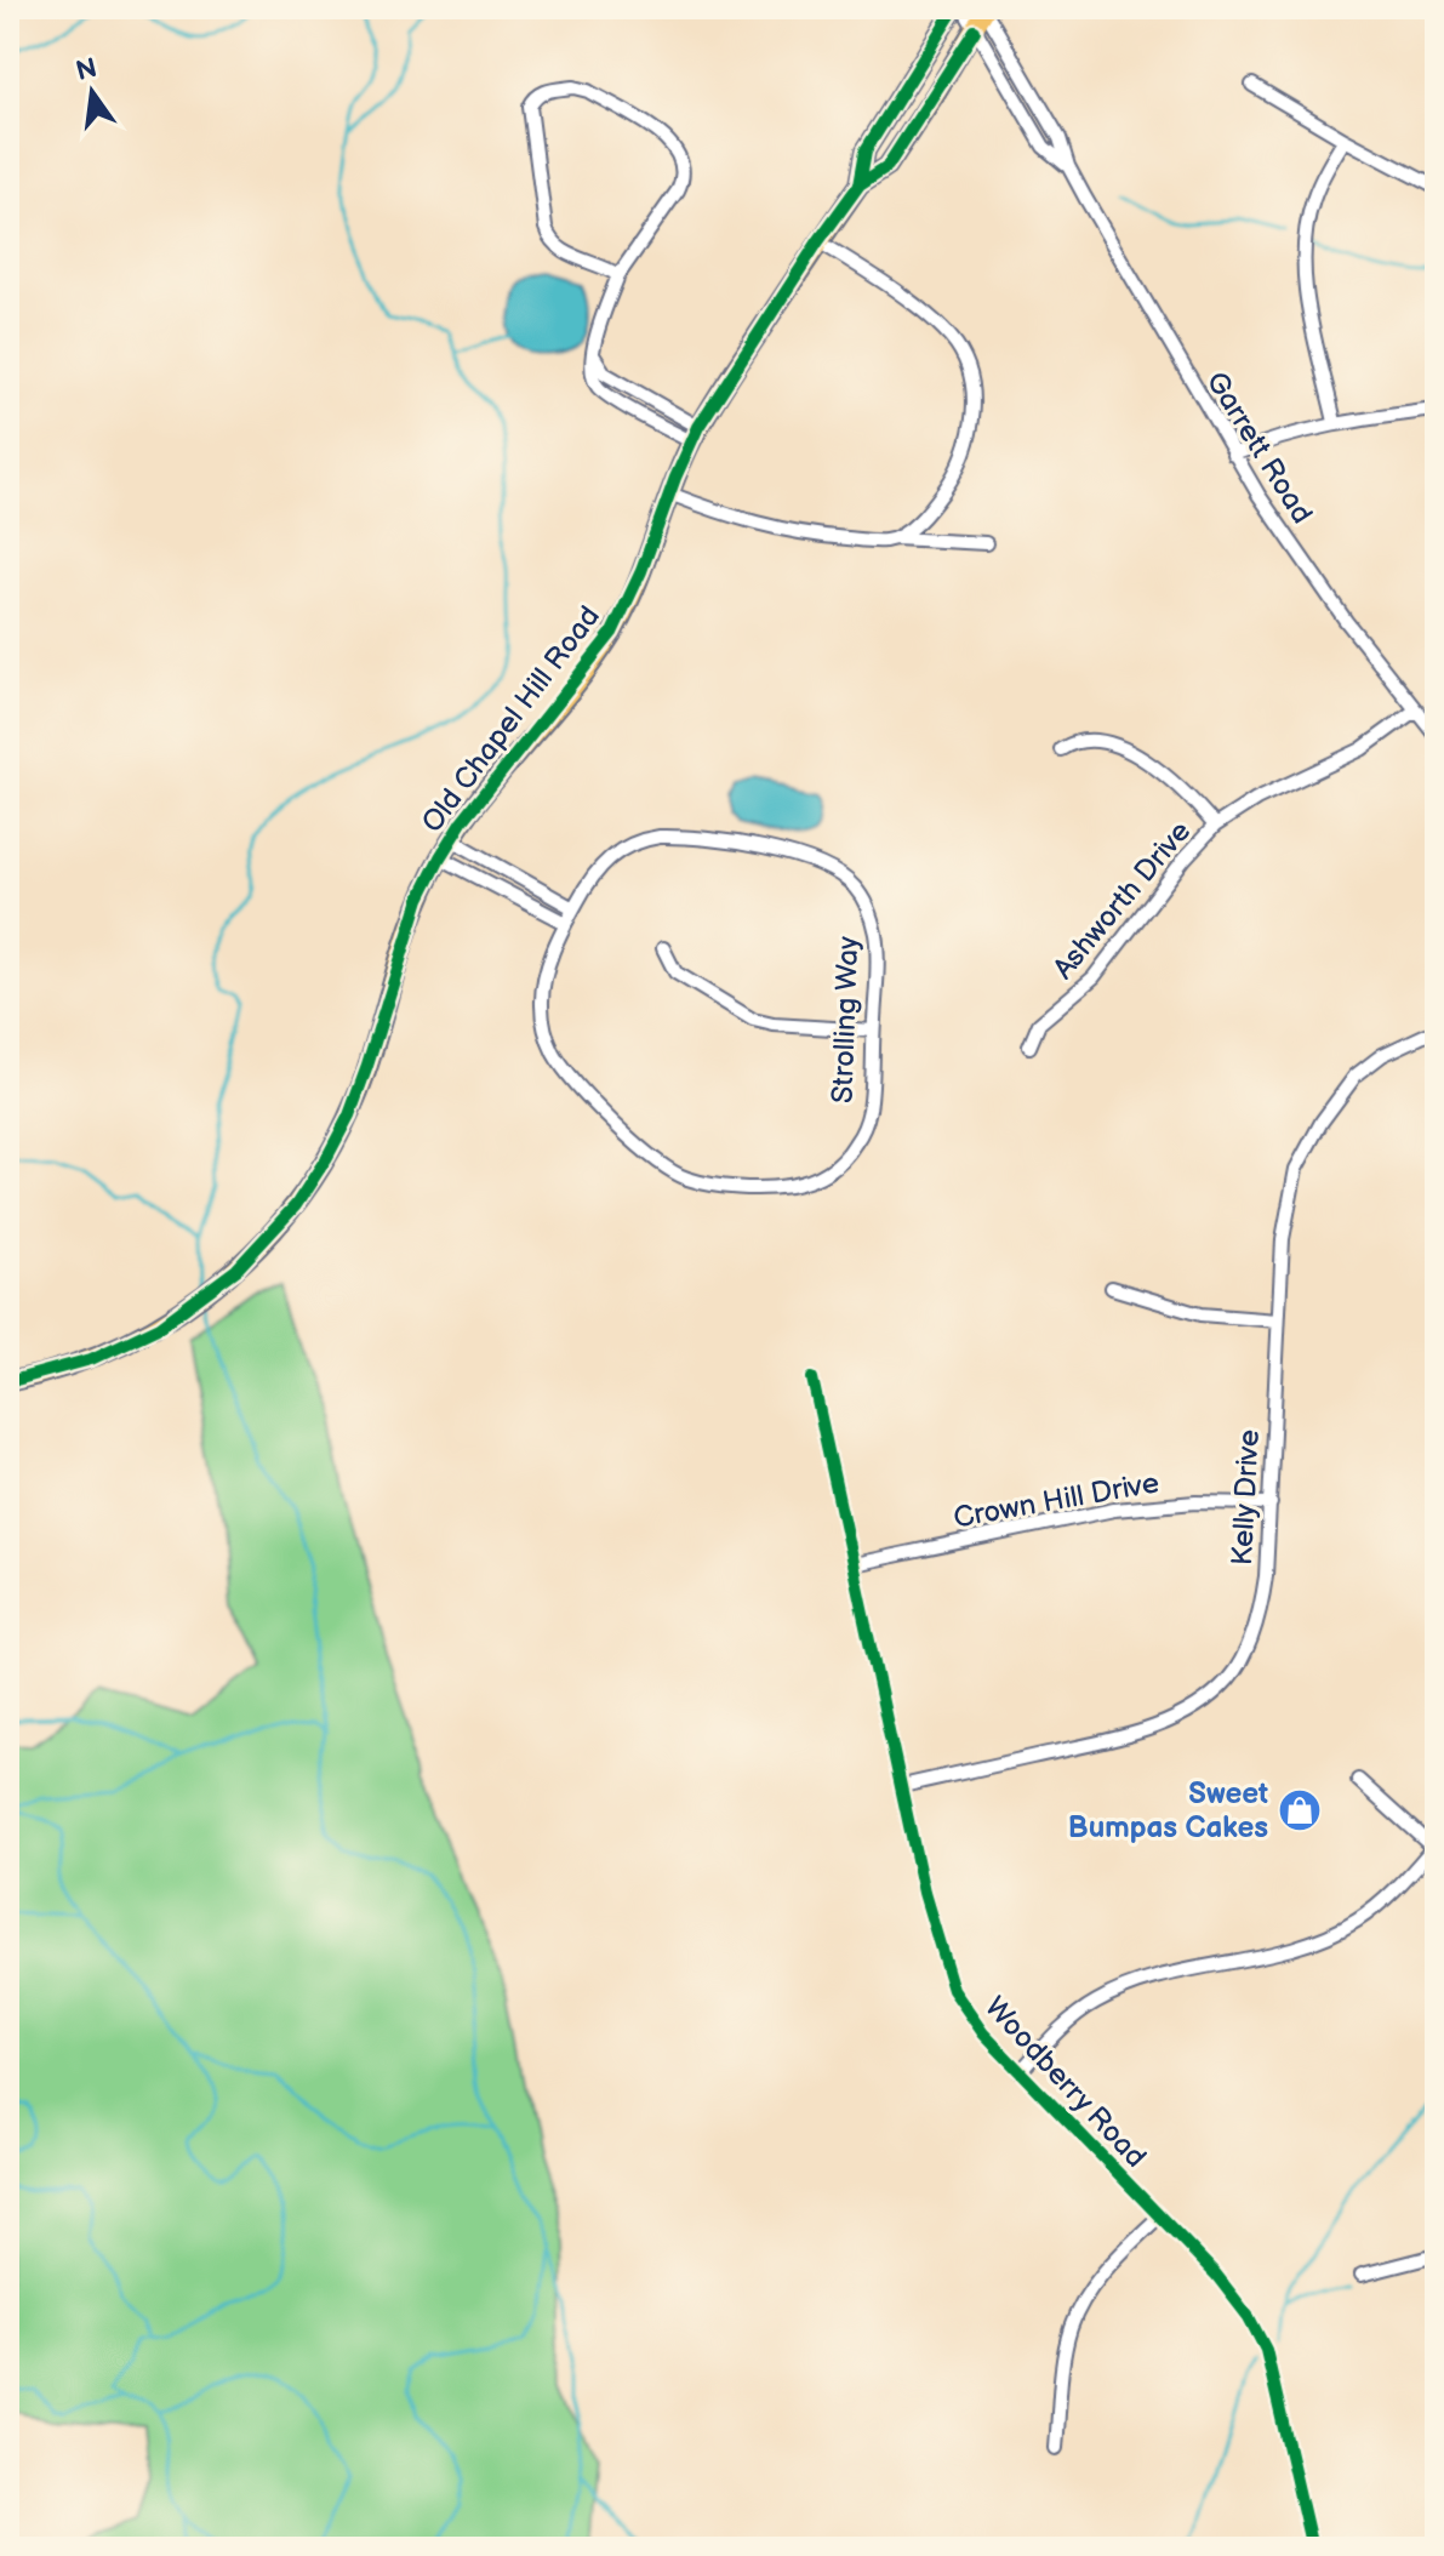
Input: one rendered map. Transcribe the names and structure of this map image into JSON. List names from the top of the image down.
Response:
{
  "streets": {
    "main road": ["Old Chapel Hill Road"],
    "street": [
      "Garrett Road",
      "Ashworth Drive",
      "Strolling Way",
      "Kelly Drive",
      "Crown Hill Drive",
      "Woodberry Road"
    ]
  },
  "crossings": [
    ["Garrett Road", "Old Chapel Hill Road"],
    ["Garrett Road", "Ashworth Drive"],
    ["Kelly Drive", "Crown Hill Drive"],
    ["Kelly Drive", "Woodberry Road"],
    ["Crown Hill Drive", "Woodberry Road"]
  ],
  "places": {
    "shop": ["Sweet Bumpas Cakes"]
  },
  "north": "top"
}
